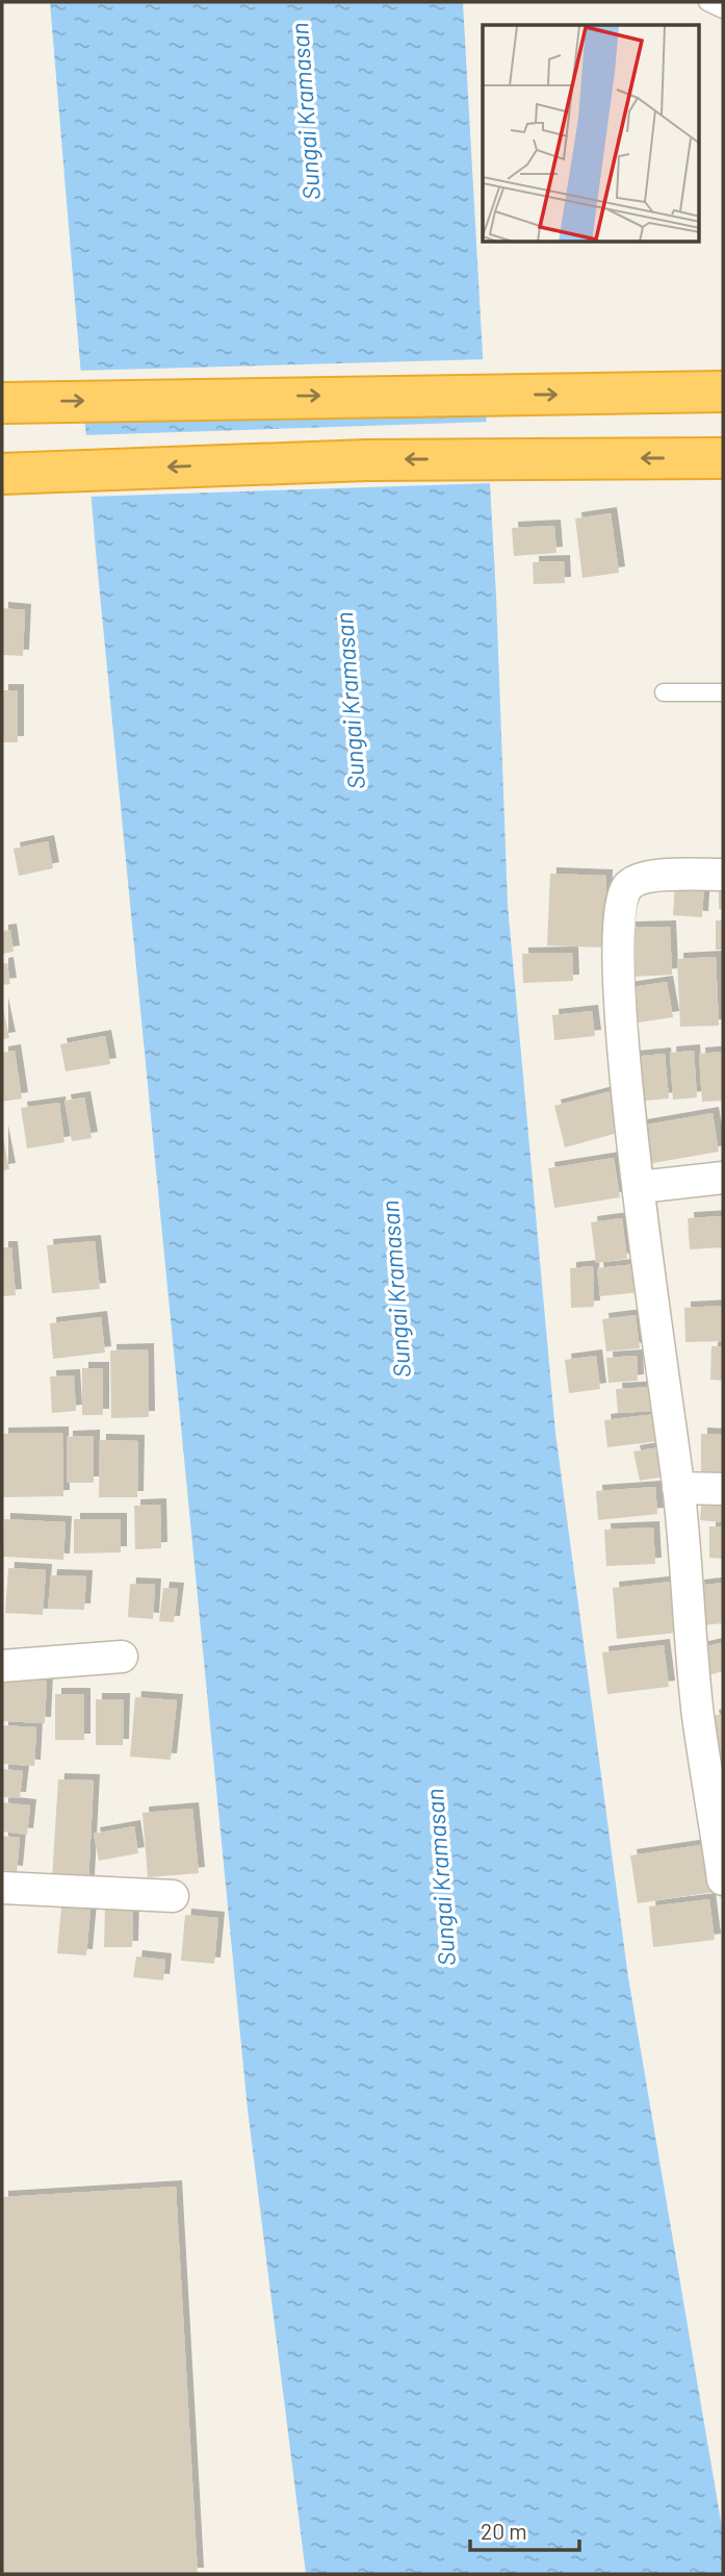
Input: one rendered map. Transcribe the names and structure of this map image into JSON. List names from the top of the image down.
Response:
{
  "water": ["Sungai Kramasan"],
  "scale_bar": "20 m"
}
